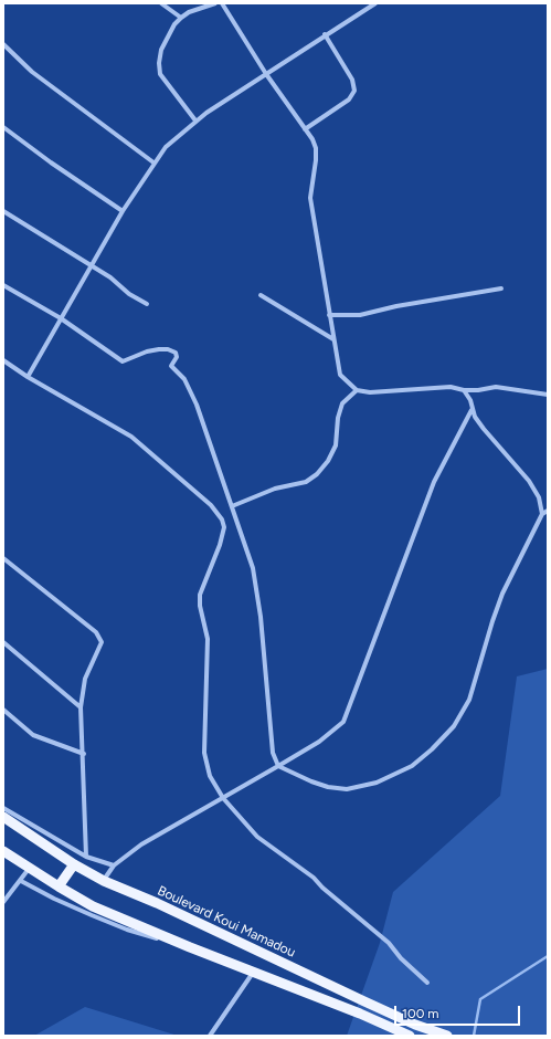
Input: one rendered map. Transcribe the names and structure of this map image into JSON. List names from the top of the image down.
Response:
{
  "streets": {
    "main road": ["Boulevard Koui Mamadou"]
  },
  "scale_bar": "100 m"
}
